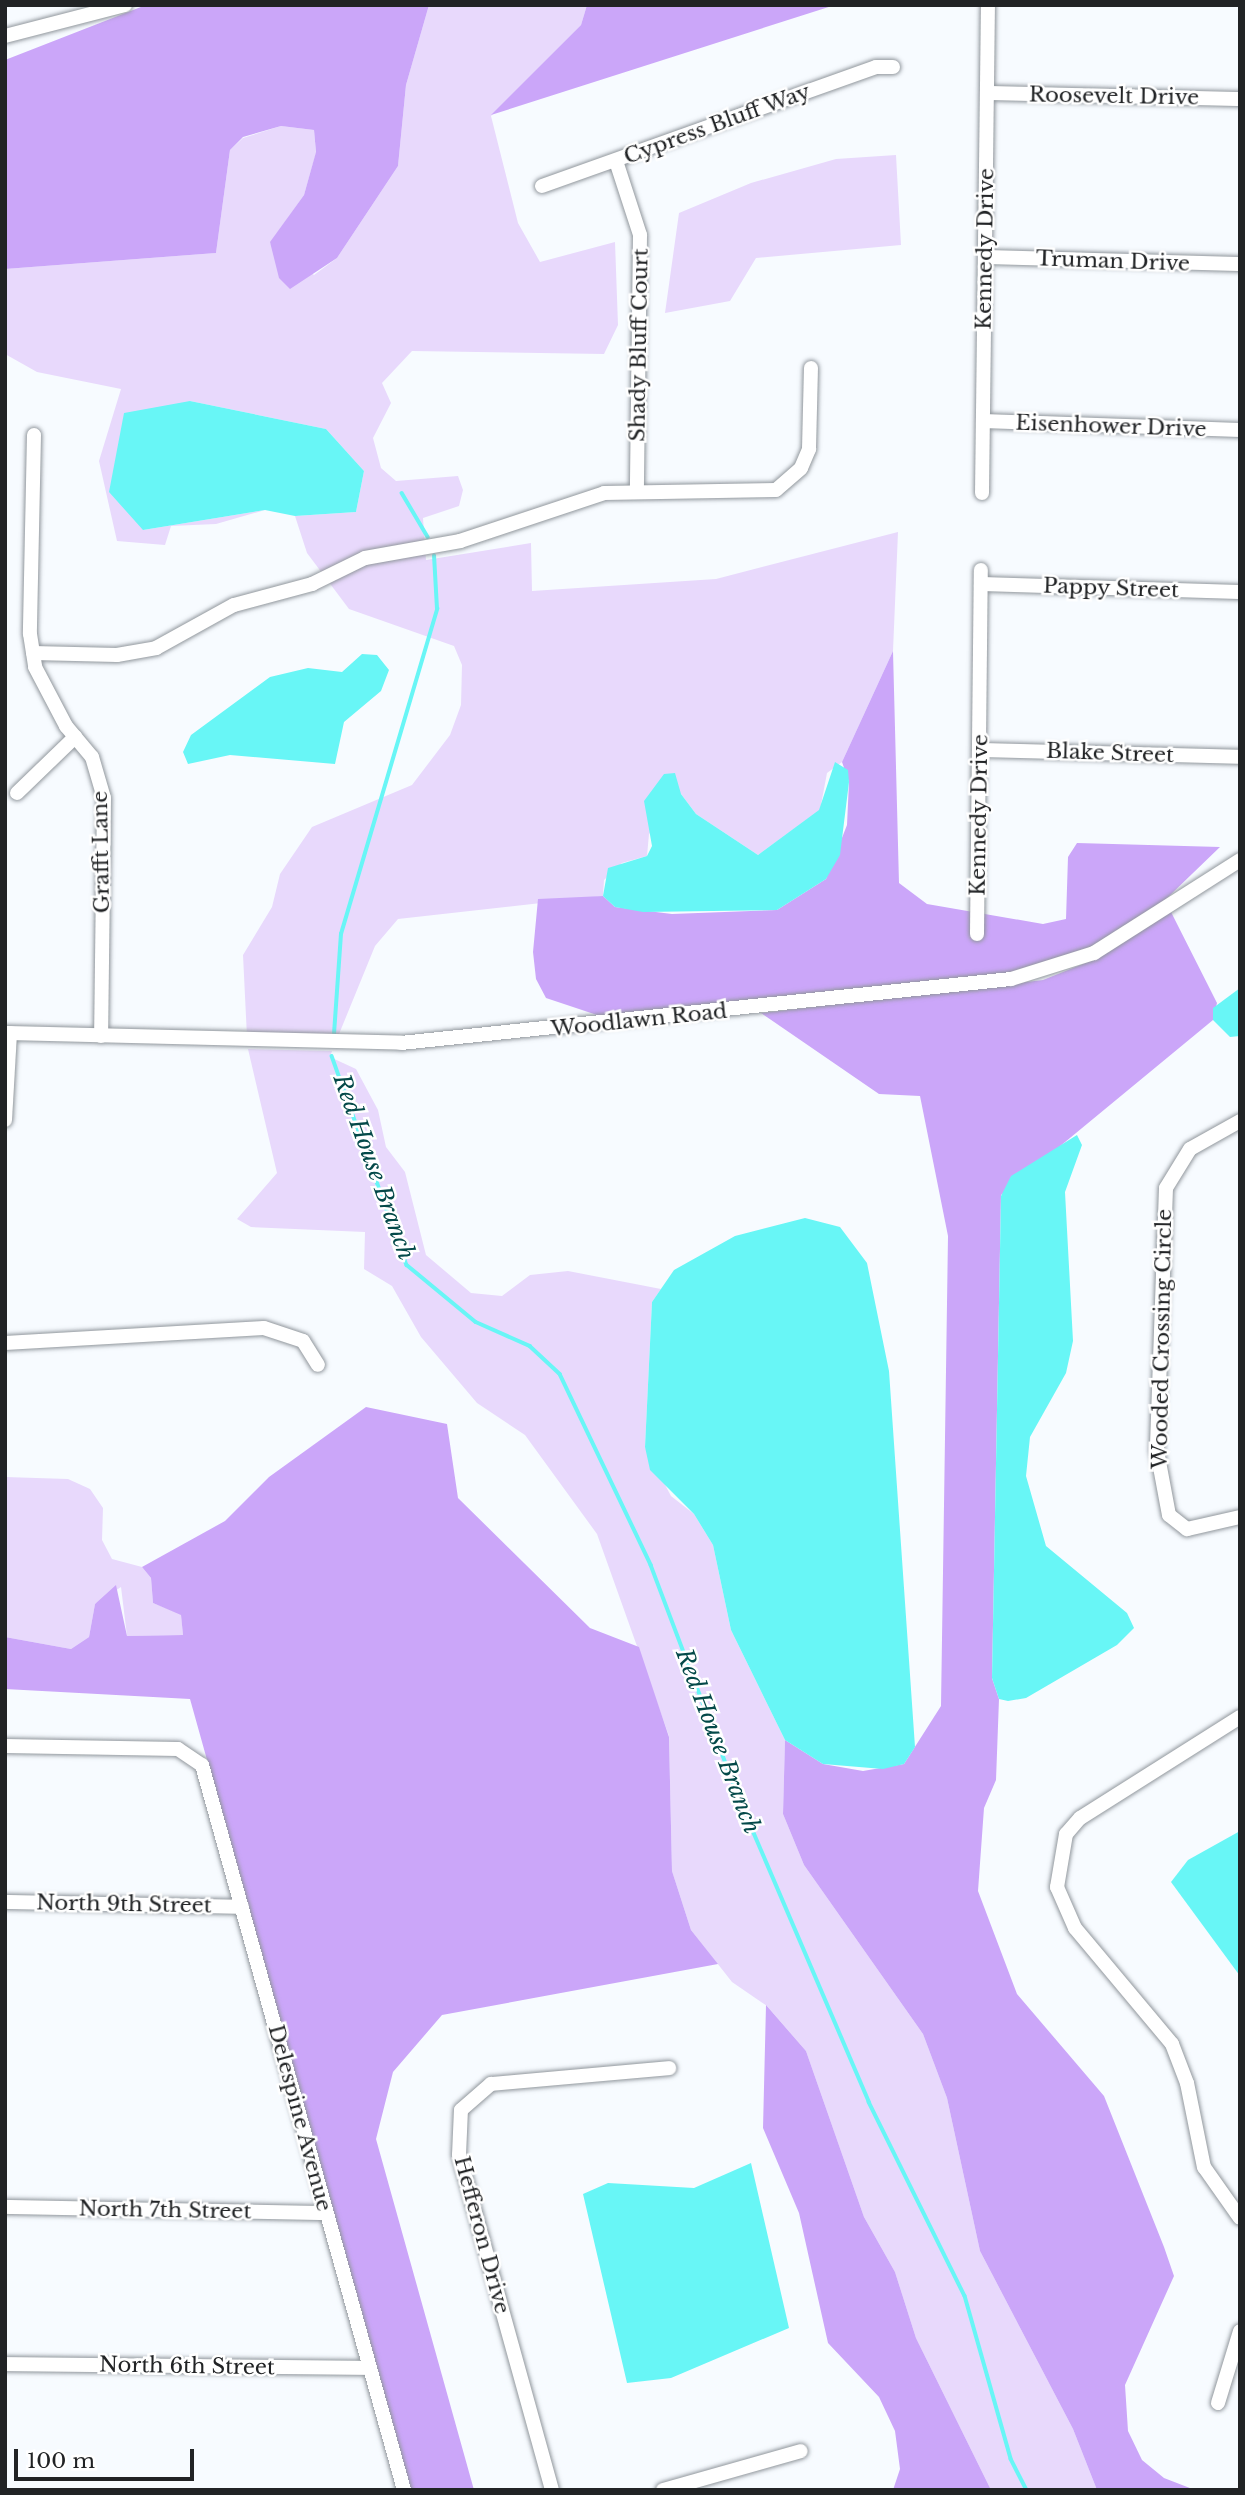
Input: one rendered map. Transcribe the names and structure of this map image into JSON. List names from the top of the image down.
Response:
{
  "streets": {
    "street": [
      "Roosevelt Drive",
      "Cypress Bluff Way",
      "Kennedy Drive",
      "Truman Drive",
      "Shady Bluff Court",
      "Eisenhower Drive",
      "Pappy Street",
      "Blake Street",
      "Grafft Lane",
      "Woodlawn Road",
      "Wooded Crossing Circle",
      "North 9th Street",
      "Delespine Avenue",
      "North 7th Street",
      "Hefferon Drive",
      "North 6th Street"
    ]
  },
  "crossings": [
    ["Roosevelt Drive", "Kennedy Drive"],
    ["Cypress Bluff Way", "Shady Bluff Court"],
    ["Kennedy Drive", "Truman Drive"],
    ["Kennedy Drive", "Eisenhower Drive"],
    ["Kennedy Drive", "Pappy Street"],
    ["Kennedy Drive", "Blake Street"],
    ["Grafft Lane", "Woodlawn Road"],
    ["North 9th Street", "Delespine Avenue"],
    ["Delespine Avenue", "North 7th Street"],
    ["Delespine Avenue", "North 6th Street"]
  ],
  "water": ["Red House Branch"],
  "scale_bar": "100 m"
}
